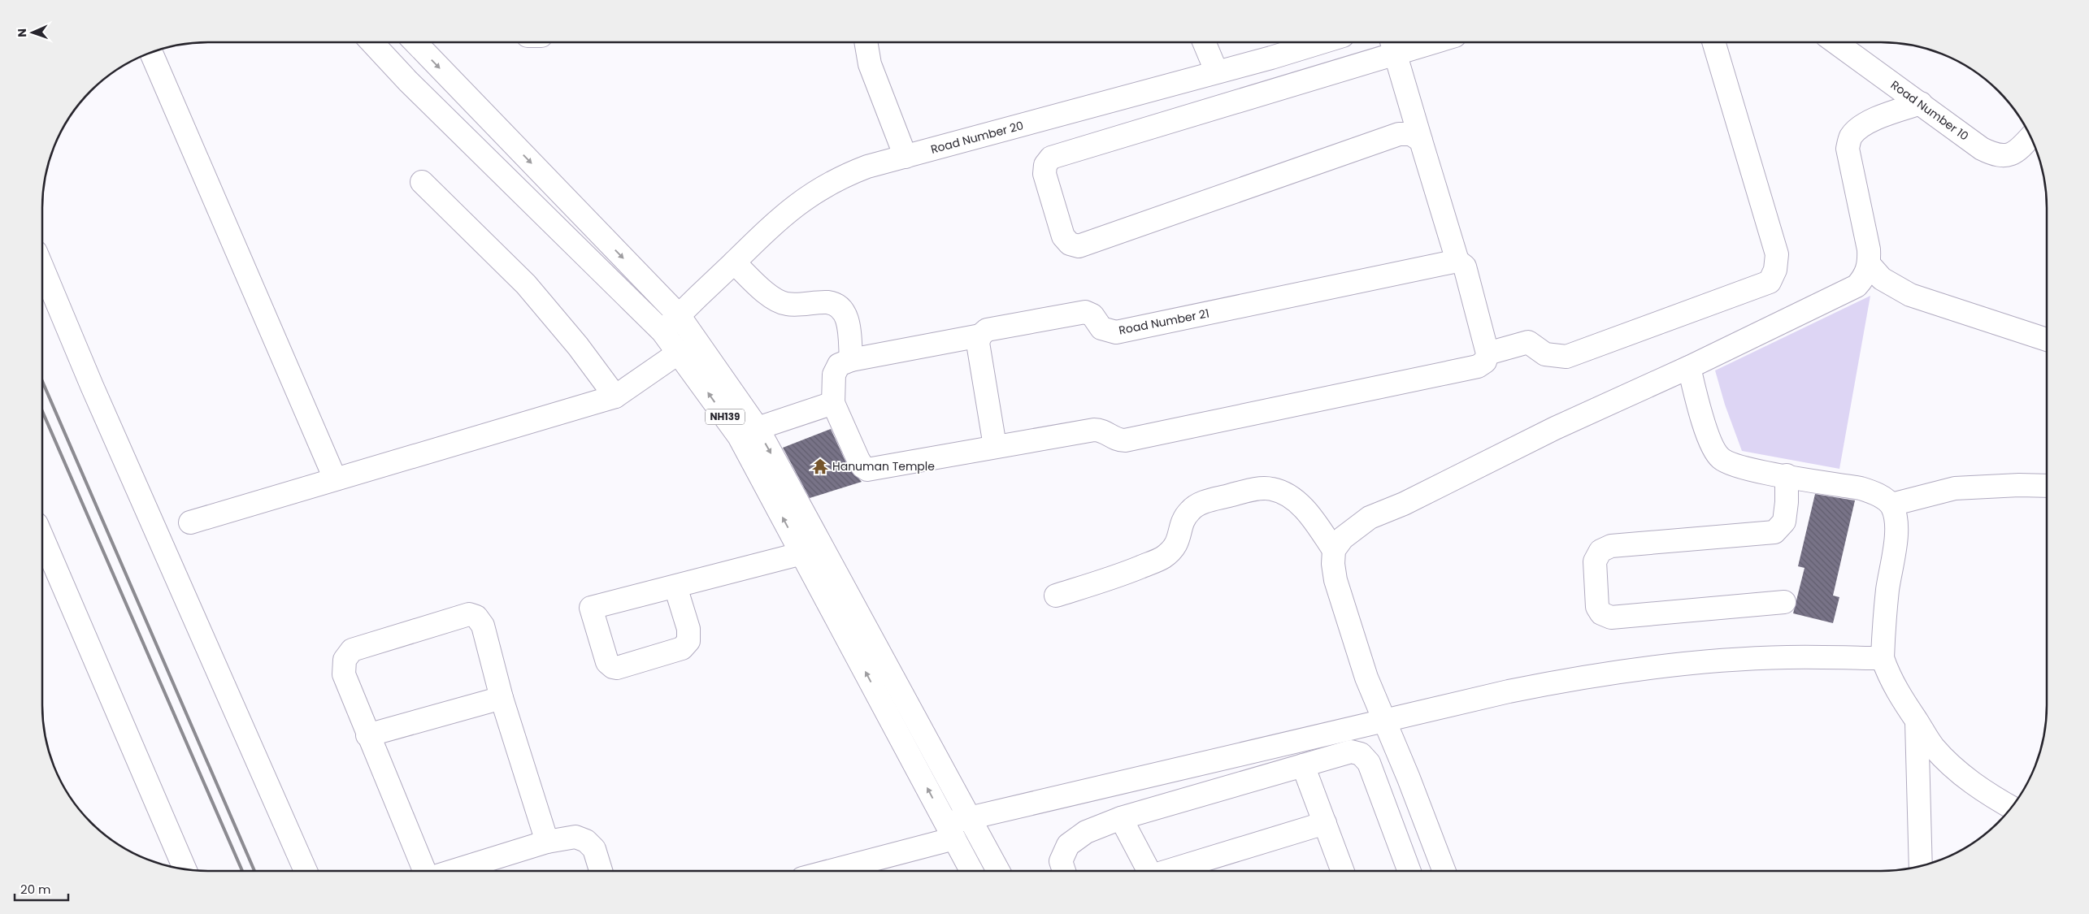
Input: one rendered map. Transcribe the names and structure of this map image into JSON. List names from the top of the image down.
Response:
{
  "streets": {
    "main road": [
      "Road Number 10",
      "Road Number 20",
      "Road Number 21",
      "NH139"
    ]
  },
  "crossings": [
    ["Road Number 20", "NH139"]
  ],
  "places": {
    "temple": ["Hanuman Temple"]
  },
  "scale_bar": "20 m",
  "north": "left"
}
